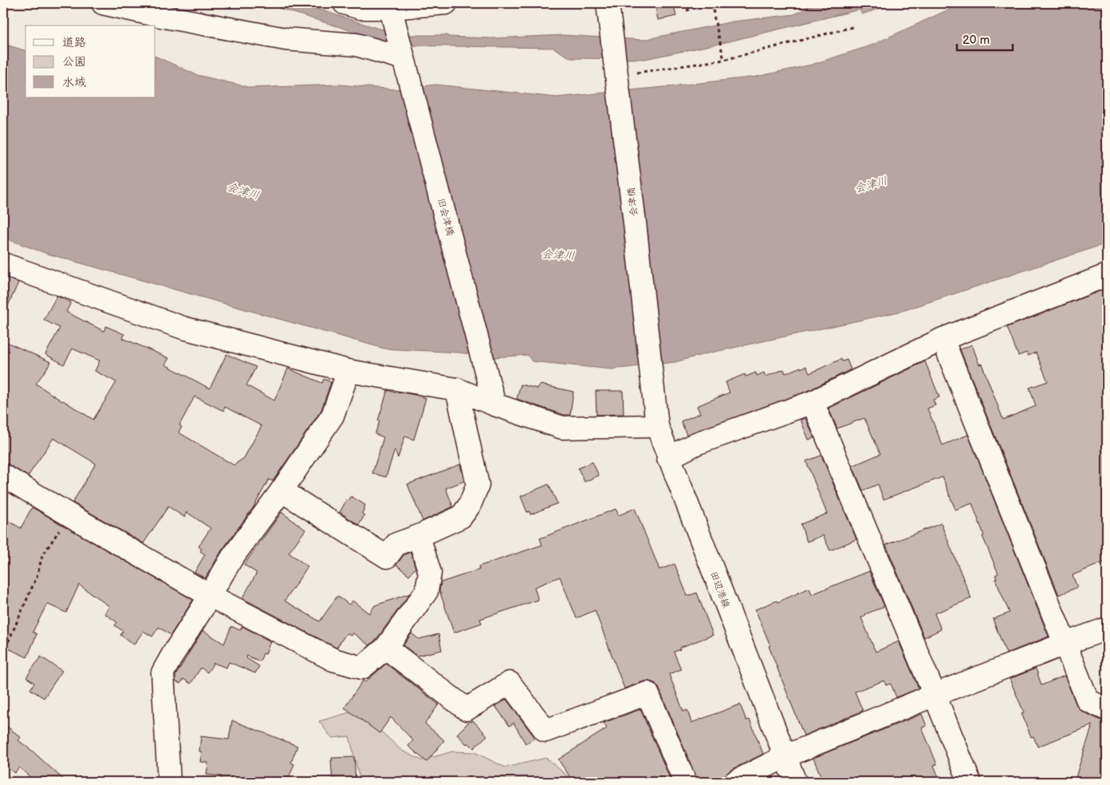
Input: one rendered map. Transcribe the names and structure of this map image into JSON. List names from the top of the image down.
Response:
{
  "streets": {
    "street": ["会津橋", "旧会津橋", "田辺港線"]
  },
  "crossings": [
    ["会津橋", "田辺港線"]
  ],
  "water": ["会津川"],
  "legend": ["道路", "公園", "水域"],
  "scale_bar": "20 m"
}
